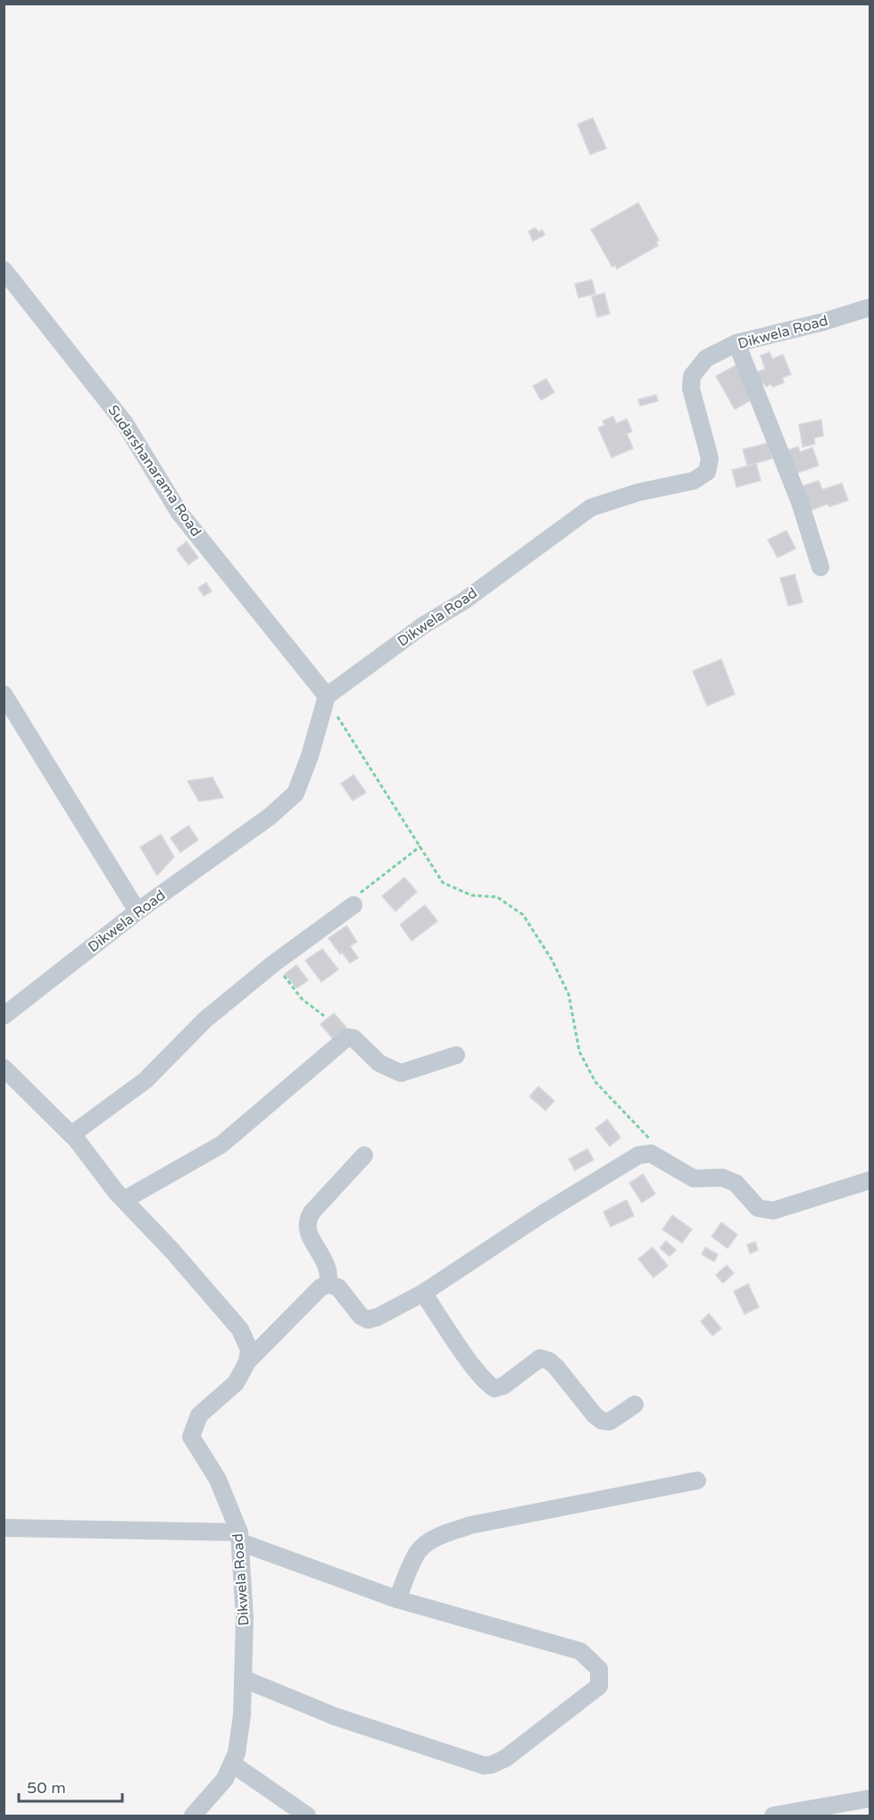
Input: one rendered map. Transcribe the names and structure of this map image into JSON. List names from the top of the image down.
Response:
{
  "streets": {
    "street": ["Dikwela Road", "Sudarshanarama Road"]
  },
  "crossings": [
    ["Dikwela Road", "Sudarshanarama Road"]
  ],
  "scale_bar": "50 m"
}
